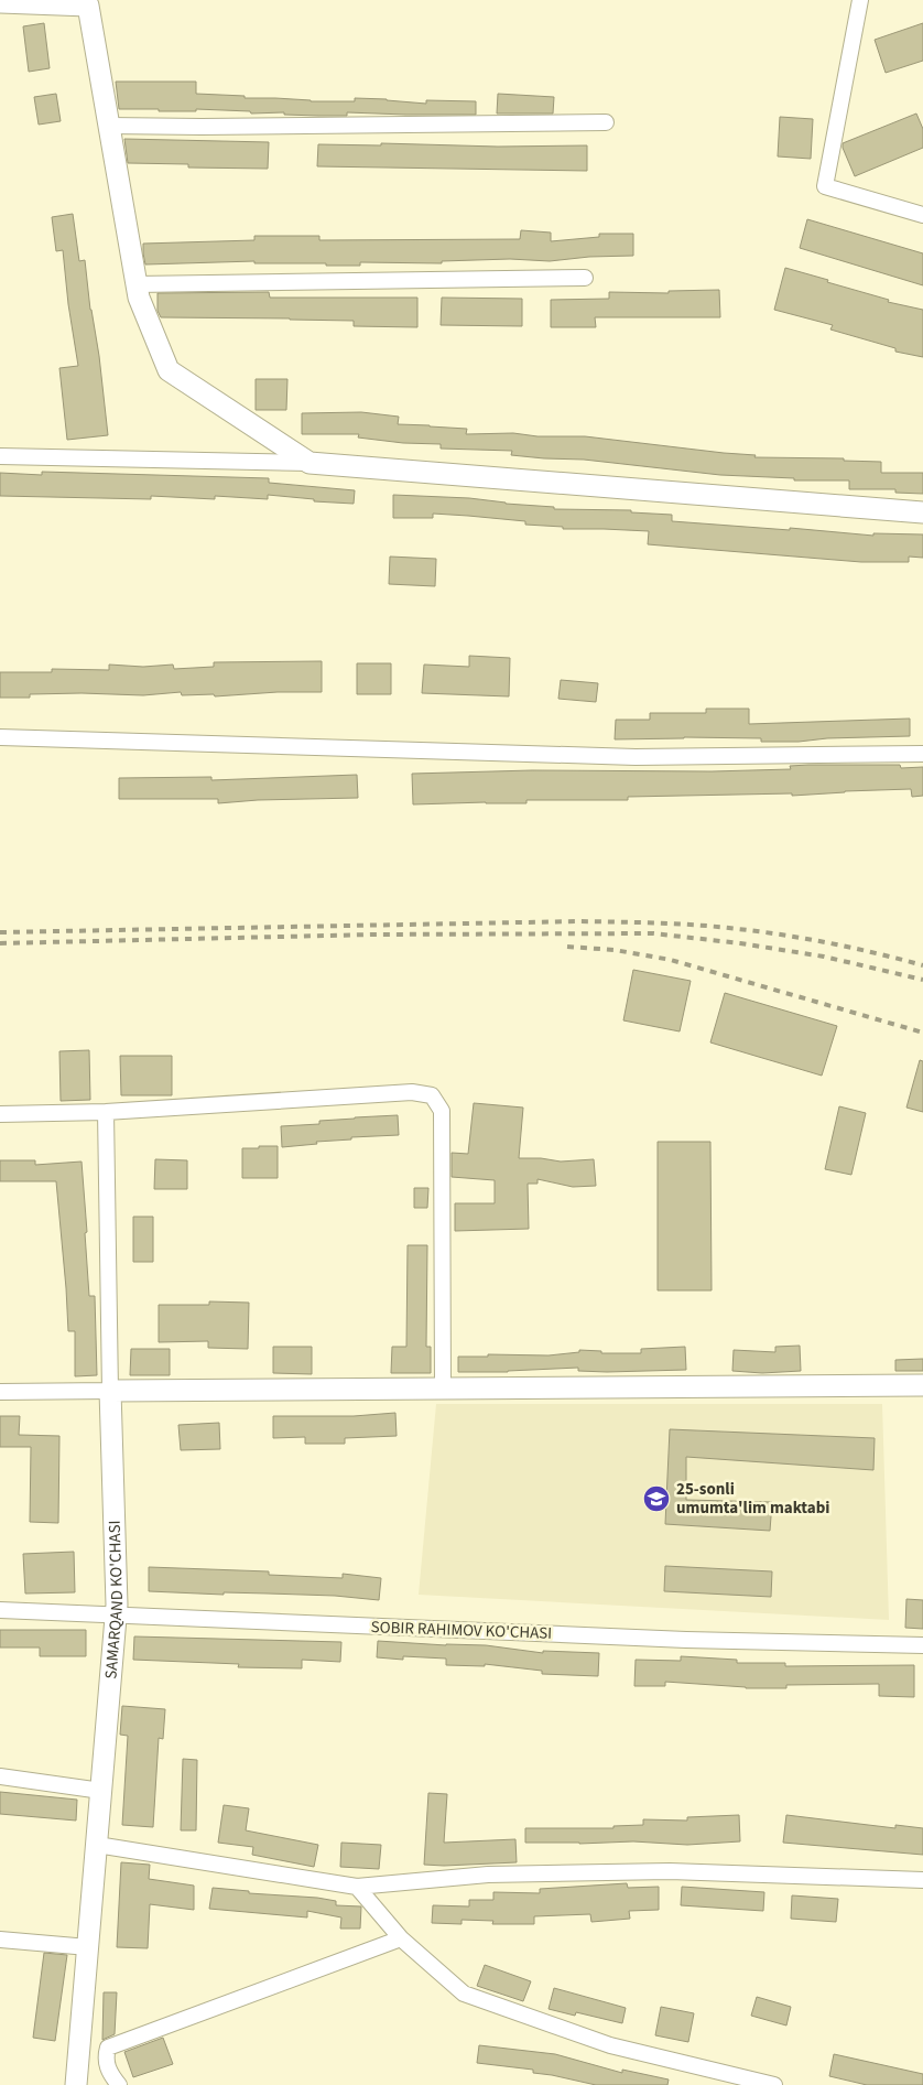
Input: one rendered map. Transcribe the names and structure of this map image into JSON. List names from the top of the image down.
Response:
{
  "streets": {
    "street": ["SAMARQAND KO'CHASI", "SOBIR RAHIMOV KO'CHASI"]
  },
  "crossings": [
    ["SAMARQAND KO'CHASI", "SOBIR RAHIMOV KO'CHASI"]
  ],
  "places": {
    "school or university": ["25-sonli umumta'lim maktabi"]
  }
}
